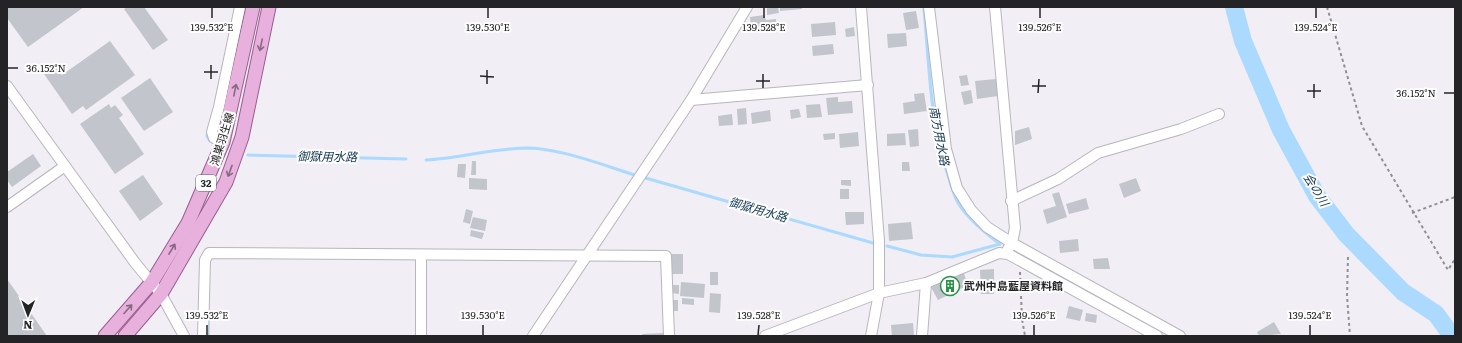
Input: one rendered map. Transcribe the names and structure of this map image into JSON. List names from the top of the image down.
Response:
{
  "streets": {
    "main road": ["鴻巣羽生線", "32"]
  },
  "water": ["南方用水路", "御獄用水路", "会の川"],
  "places": {
    "building": ["武州中島藍屋資料館"]
  },
  "north": "bottom",
  "coordinates": [
    "139.532°E",
    "139.530°E",
    "139.528°E",
    "139.526°E",
    "139.524°E",
    "36.152°N"
  ]
}
